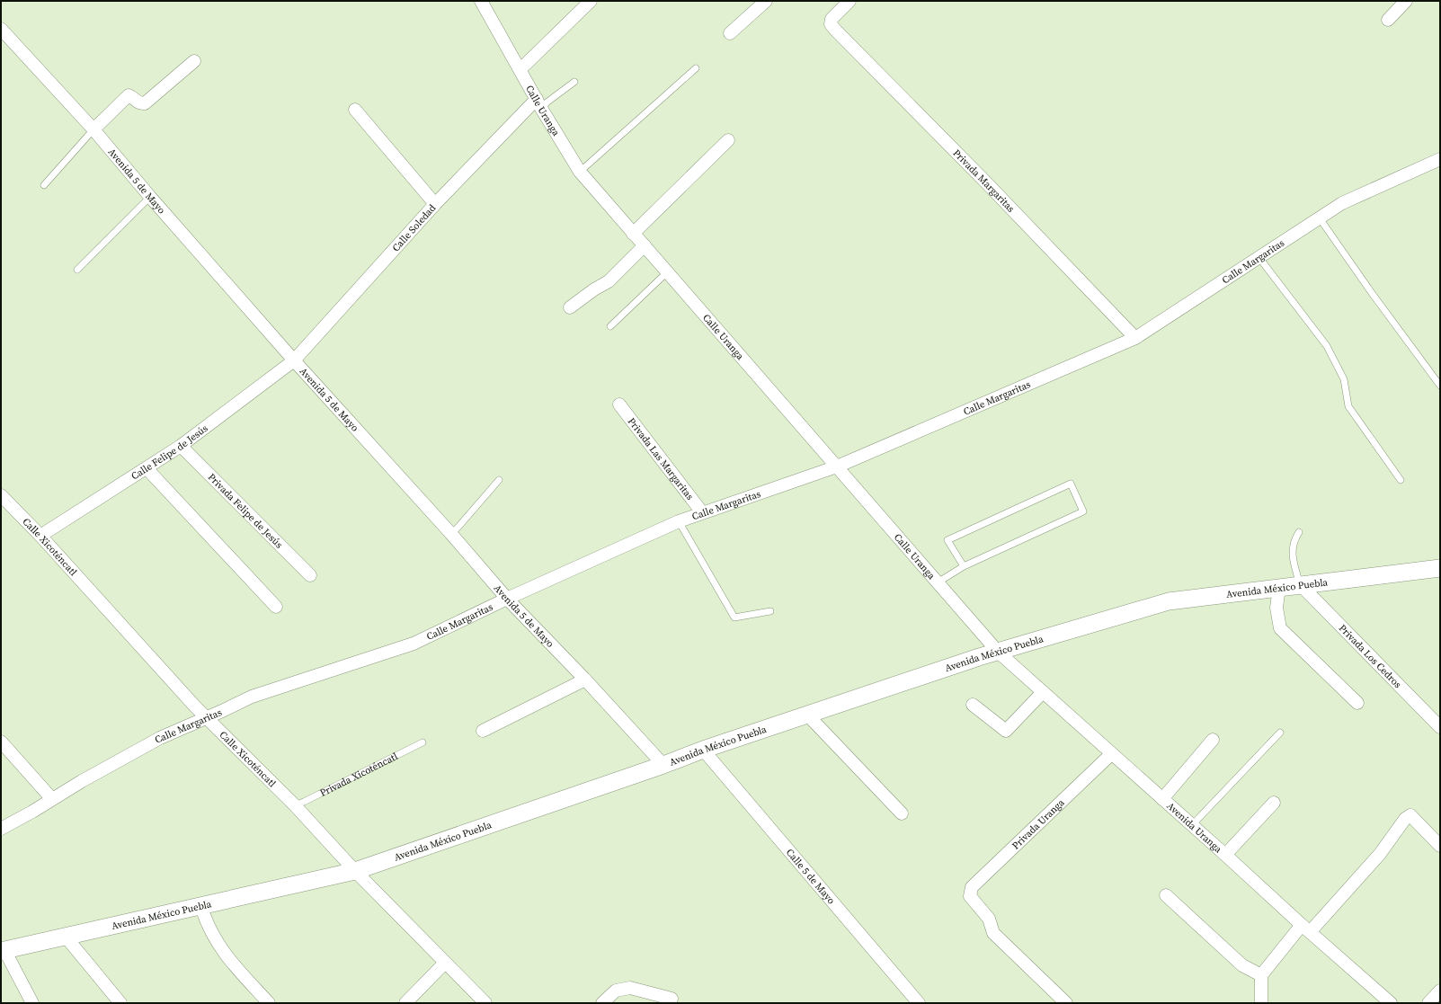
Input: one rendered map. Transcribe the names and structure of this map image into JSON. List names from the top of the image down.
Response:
{
  "streets": {
    "main road": ["Avenida México Puebla"],
    "street": [
      "Calle Uranga",
      "Avenida 5 de Mayo",
      "Privada Margaritas",
      "Calle Soledad",
      "Calle Margaritas",
      "Calle Felipe de Jesús",
      "Privada Las Margaritas",
      "Privada Felipe de Jesús",
      "Calle Xicoténcatl",
      "Privada Los Cedros",
      "Privada Uranga",
      "Avenida Uranga",
      "Calle 5 de Mayo"
    ],
    "lane": ["Privada Xicoténcatl"]
  },
  "crossings": [
    ["Calle Uranga", "Calle Soledad"],
    ["Calle Uranga", "Calle Margaritas"],
    ["Calle Uranga", "Avenida México Puebla"],
    ["Calle Uranga", "Avenida Uranga"],
    ["Avenida 5 de Mayo", "Calle Soledad"],
    ["Avenida 5 de Mayo", "Calle Margaritas"],
    ["Avenida 5 de Mayo", "Calle Felipe de Jesús"],
    ["Avenida 5 de Mayo", "Avenida México Puebla"],
    ["Privada Margaritas", "Calle Margaritas"],
    ["Calle Soledad", "Calle Felipe de Jesús"],
    ["Calle Margaritas", "Privada Las Margaritas"],
    ["Calle Margaritas", "Calle Xicoténcatl"],
    ["Calle Felipe de Jesús", "Privada Felipe de Jesús"],
    ["Calle Felipe de Jesús", "Calle Xicoténcatl"],
    ["Calle Xicoténcatl", "Avenida México Puebla"],
    ["Calle Xicoténcatl", "Privada Xicoténcatl"],
    ["Avenida México Puebla", "Privada Los Cedros"],
    ["Avenida México Puebla", "Avenida Uranga"],
    ["Avenida México Puebla", "Calle 5 de Mayo"],
    ["Privada Uranga", "Avenida Uranga"]
  ]
}
